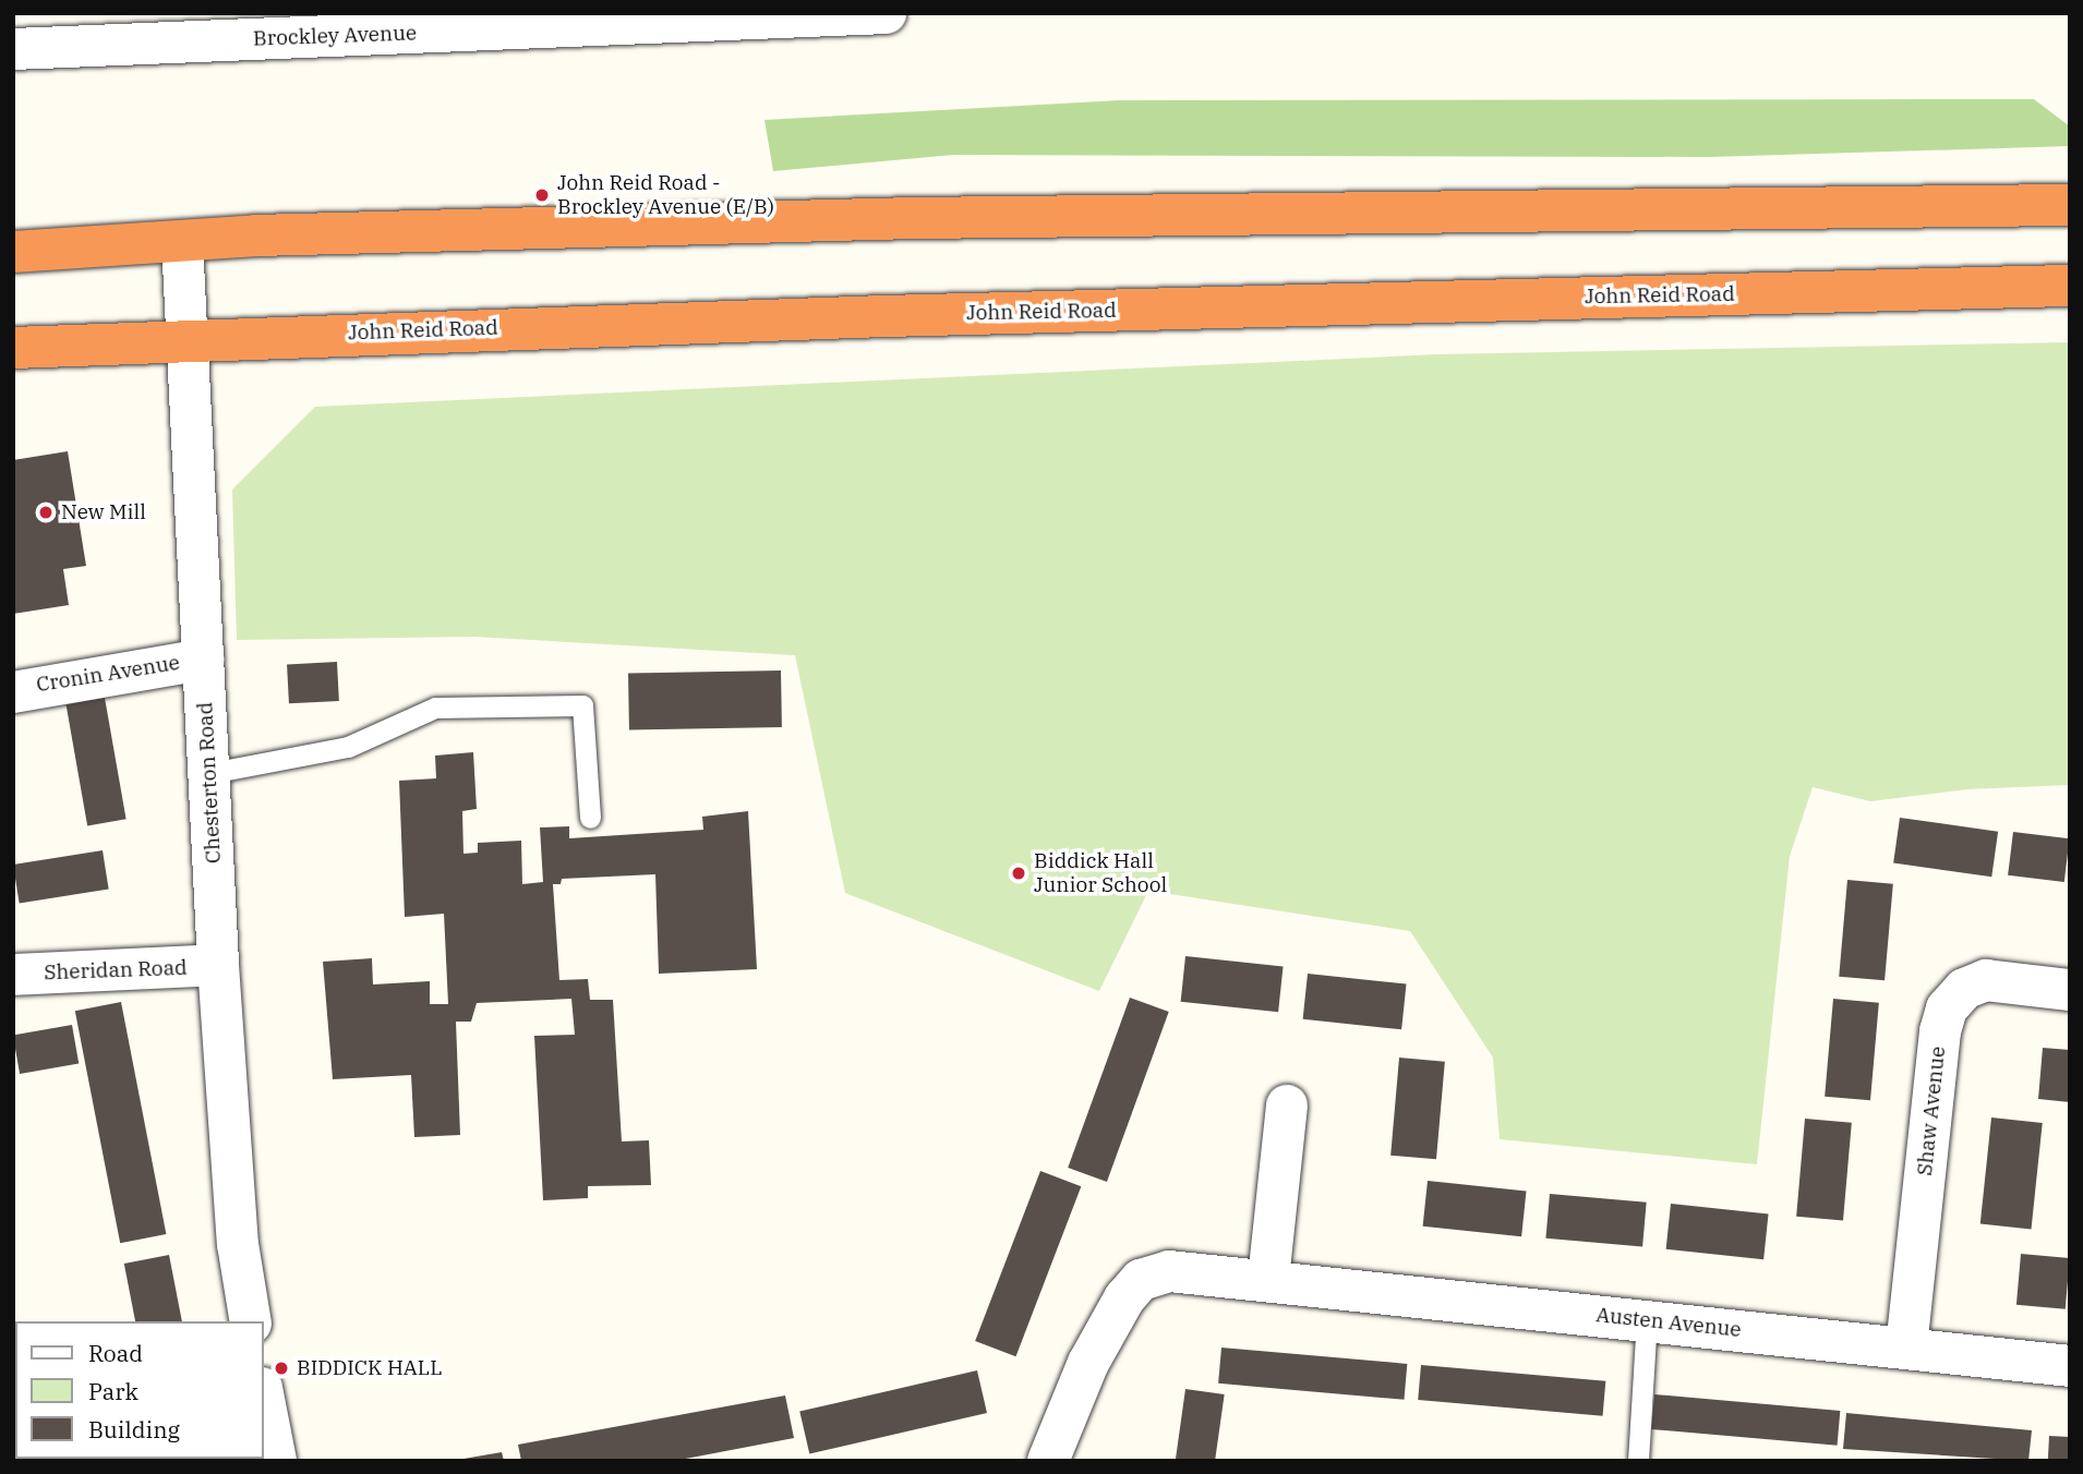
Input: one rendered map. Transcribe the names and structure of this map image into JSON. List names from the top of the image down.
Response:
{
  "streets": {
    "highway": ["John Reid Road"],
    "street": [
      "Brockley Avenue",
      "Cronin Avenue",
      "Chesterton Road",
      "Sheridan Road",
      "Shaw Avenue",
      "Austen Avenue"
    ]
  },
  "crossings": [
    ["John Reid Road", "Chesterton Road"],
    ["Cronin Avenue", "Chesterton Road"],
    ["Chesterton Road", "Sheridan Road"],
    ["Shaw Avenue", "Austen Avenue"]
  ],
  "places": [
    "John Reid Road - Brockley Avenue (E/B)",
    "New Mill",
    "Biddick Hall Junior School",
    "BIDDICK HALL"
  ],
  "legend": ["Road", "Park", "Building"]
}
